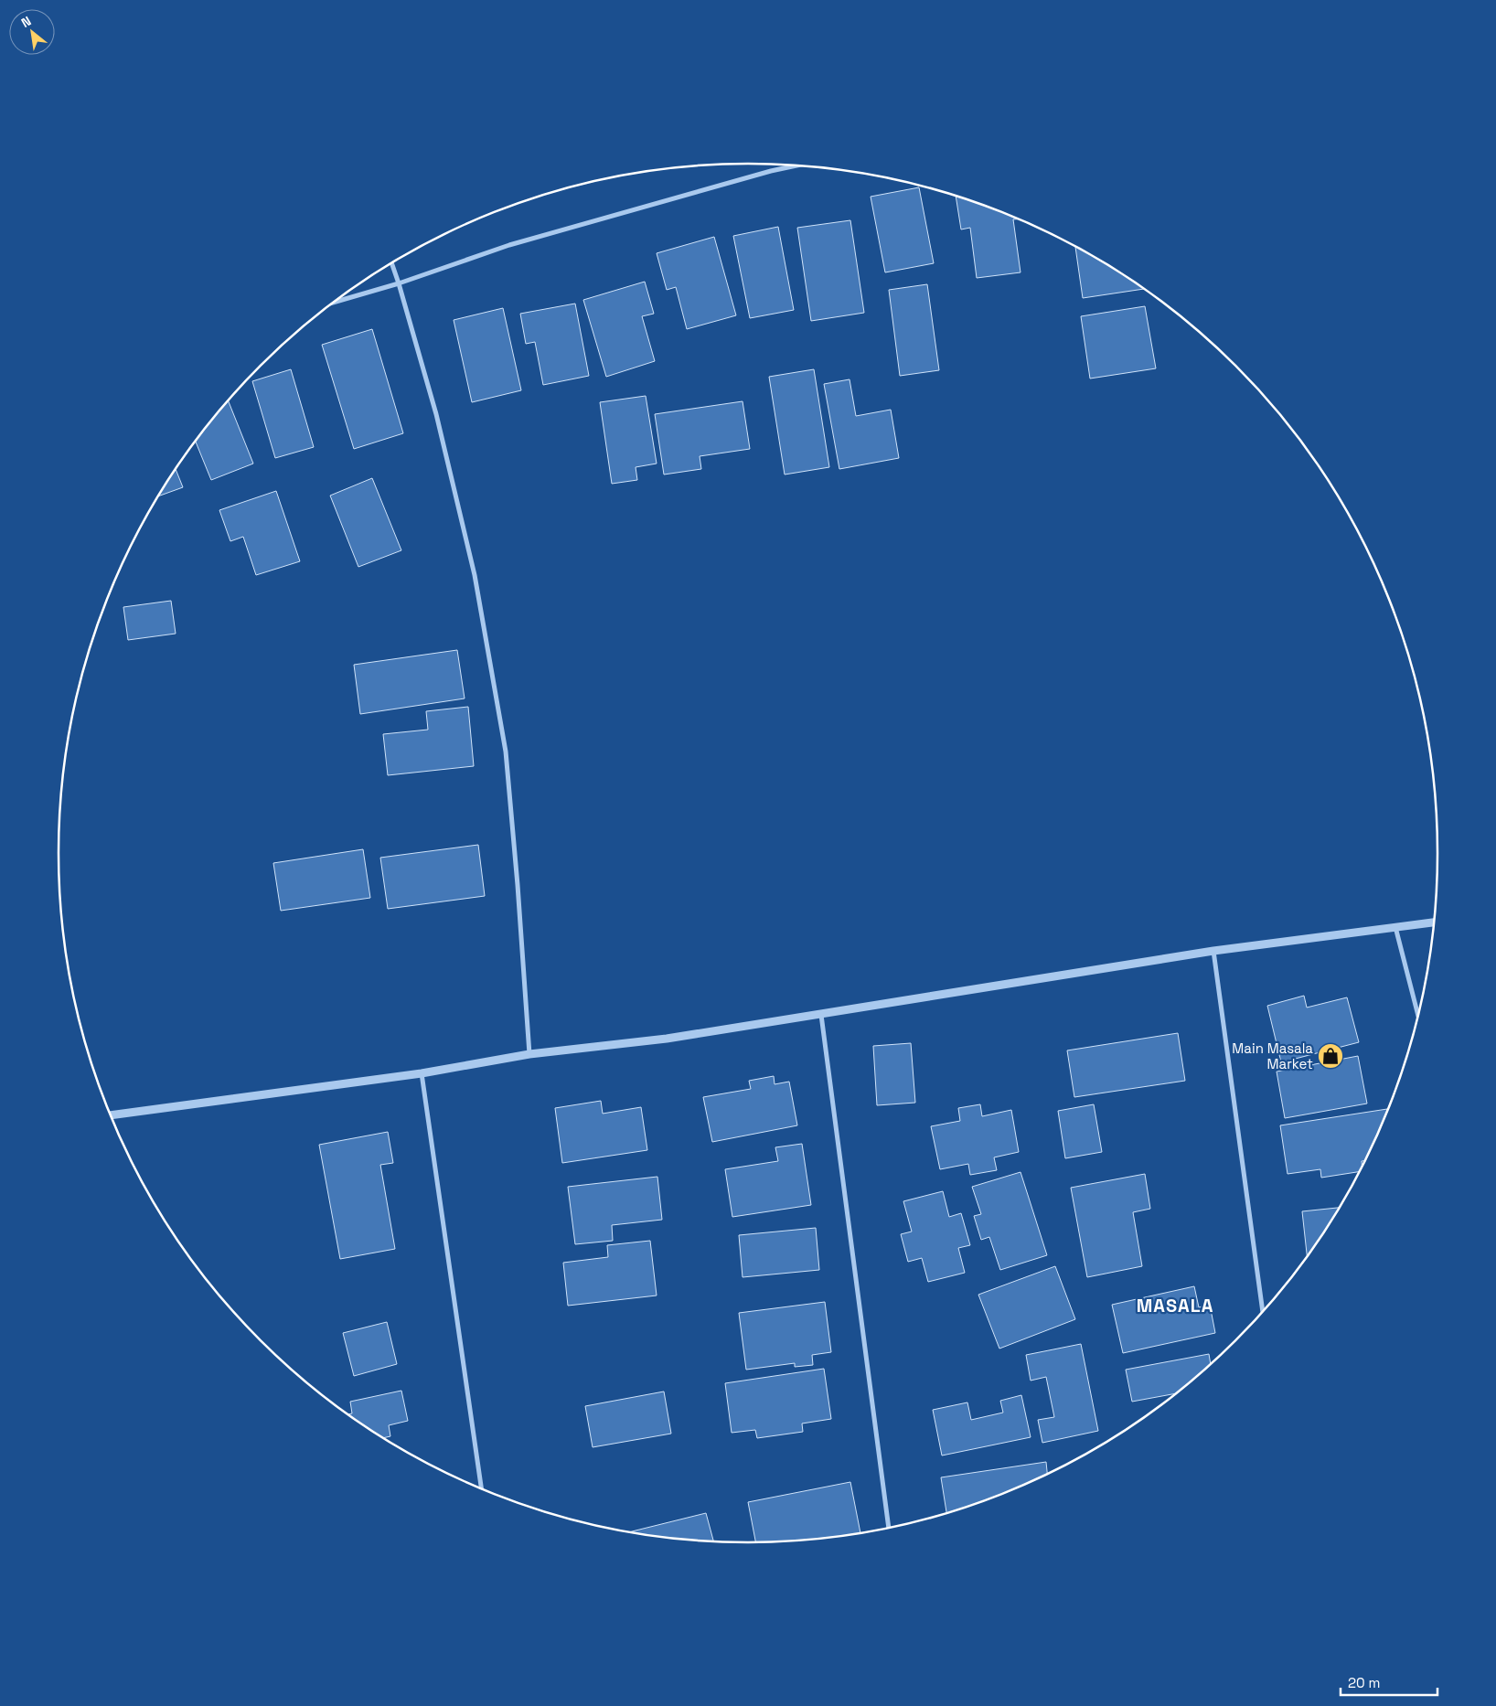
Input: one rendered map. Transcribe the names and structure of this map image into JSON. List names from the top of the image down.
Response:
{
  "districts": ["MASALA"],
  "places": {
    "shop": ["Main Masala Market"]
  },
  "scale_bar": "20 m",
  "north": "top left"
}
